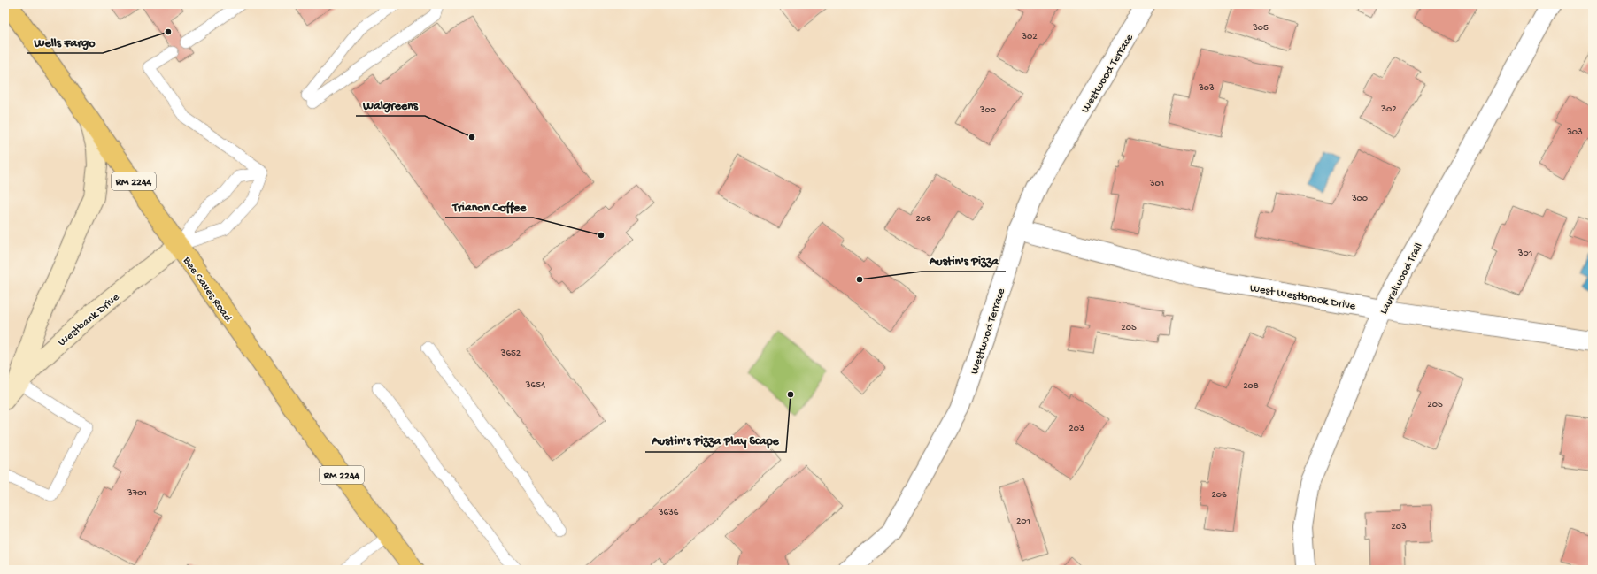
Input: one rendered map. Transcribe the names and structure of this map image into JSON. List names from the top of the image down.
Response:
{
  "streets": {
    "main road": ["RM 2244", "Bee Caves Road"],
    "street": [
      "Westwood Terrace",
      "Laurelwood Trail",
      "West Westbrook Drive",
      "Westbank Drive"
    ]
  },
  "crossings": [
    ["Westwood Terrace", "West Westbrook Drive"],
    ["Laurelwood Trail", "West Westbrook Drive"],
    ["Bee Caves Road", "Westbank Drive"]
  ],
  "places": [
    "Wells Fargo",
    "Walgreens",
    "Trianon Coffee",
    "Austin's Pizza",
    "Austin's Pizza Play Scape"
  ],
  "house_numbers": [
    "305",
    "302",
    "303",
    "302",
    "300",
    "303",
    "301",
    "300",
    "206",
    "301",
    "205",
    "3652",
    "3654",
    "208",
    "205",
    "203",
    "3701",
    "206",
    "3636",
    "201",
    "203"
  ]
}
